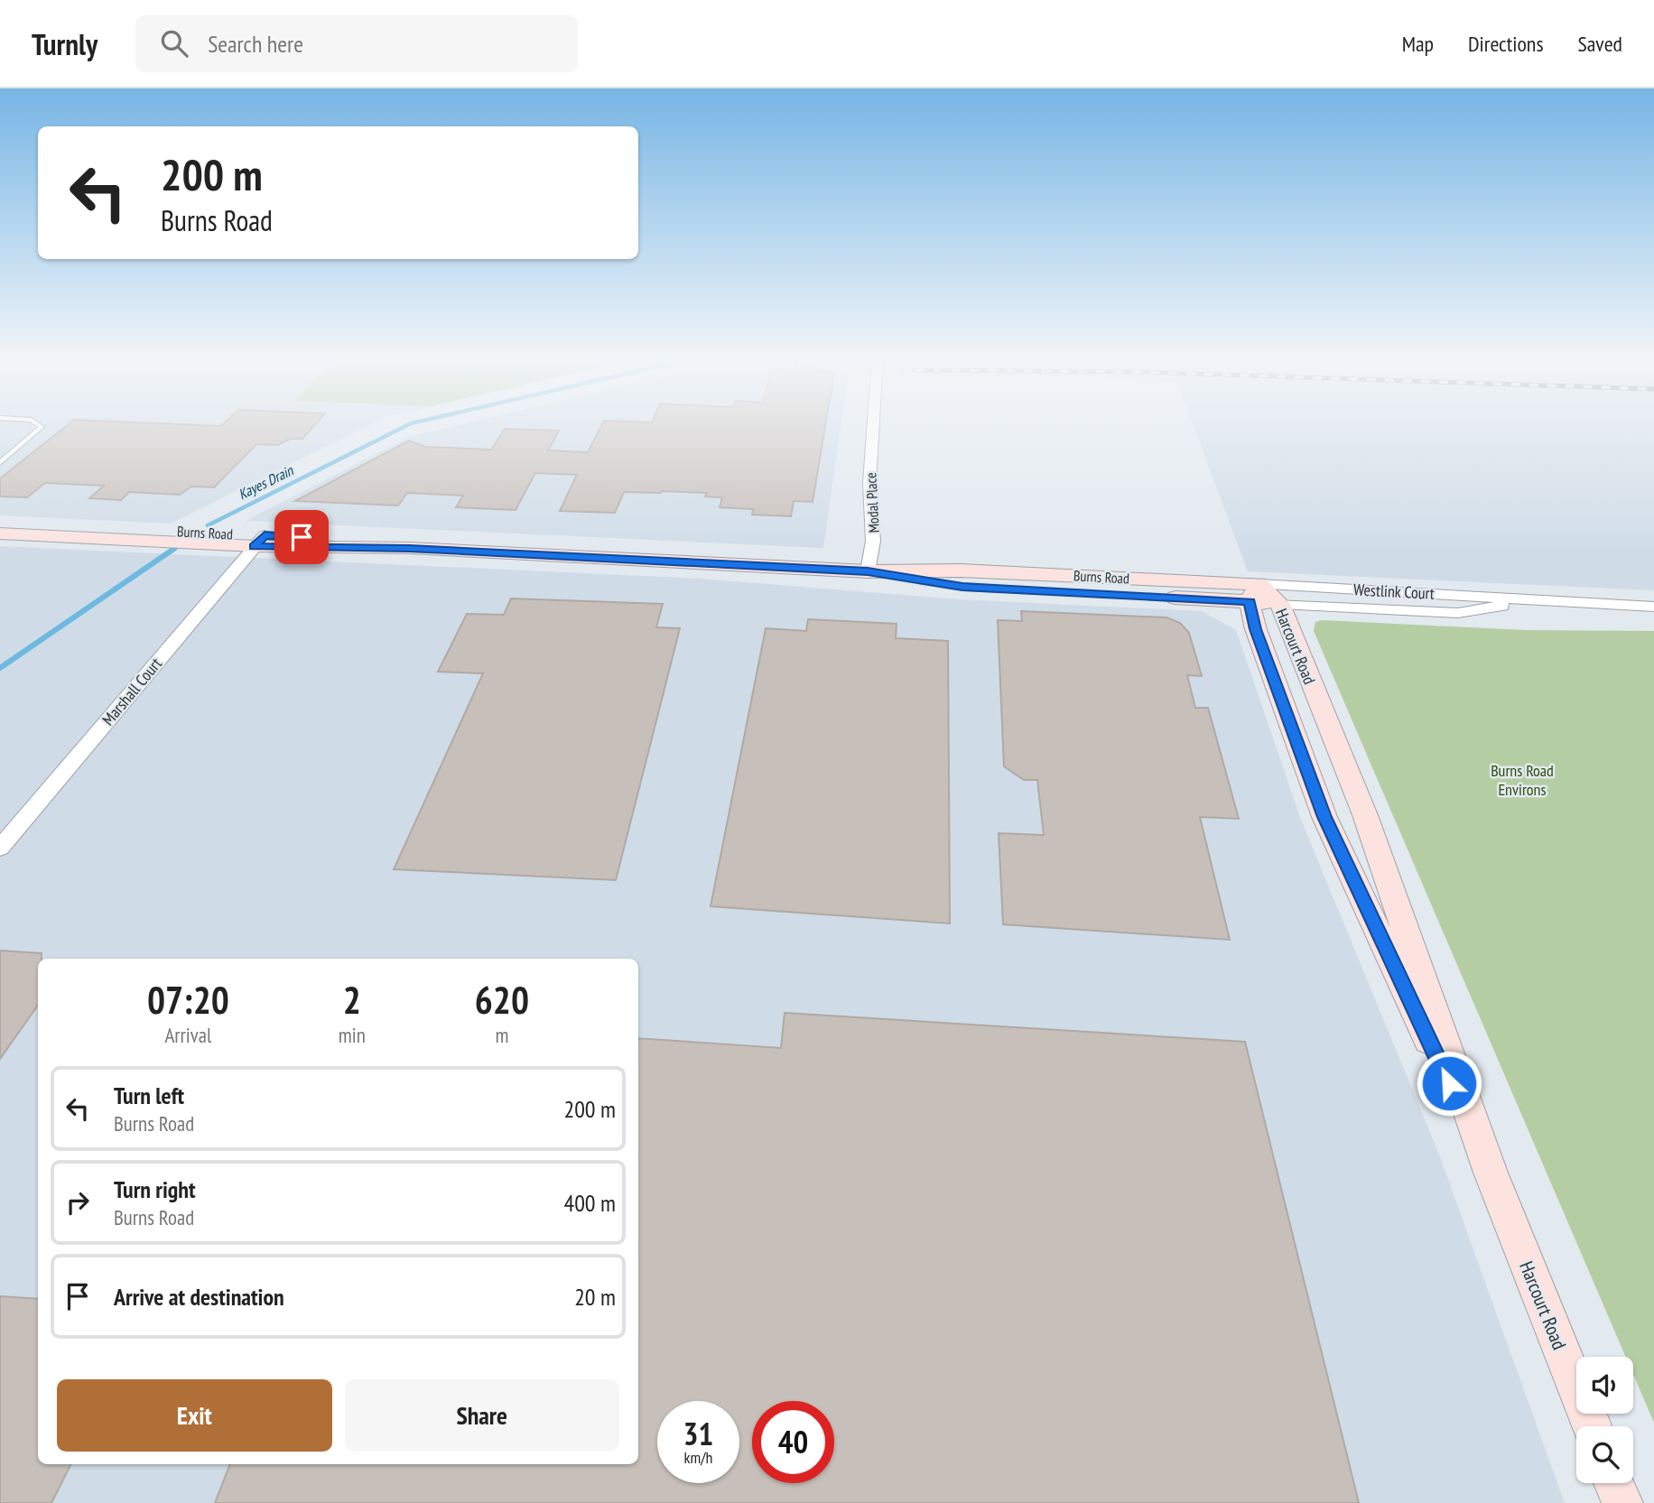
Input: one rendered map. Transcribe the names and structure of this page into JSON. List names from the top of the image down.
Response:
{
  "streets": {
    "street": [
      "Modal Place",
      "Burns Road",
      "Westlink Court",
      "Harcourt Road",
      "Marshall Court"
    ]
  },
  "crossings": [
    ["Modal Place", "Burns Road"],
    ["Burns Road", "Westlink Court"],
    ["Burns Road", "Harcourt Road"],
    ["Burns Road", "Marshall Court"],
    ["Westlink Court", "Harcourt Road"]
  ],
  "water": ["Kayes Drain"],
  "parks": ["Burns Road Environs"],
  "page": {
    "header": "Turnly",
    "search": "Search here",
    "nav": ["Map", "Directions", "Saved"],
    "turn": ["200 m", "Burns Road"],
    "eta": [
      "07:20",
      "Arrival",
      "2",
      "min",
      "620",
      "m"
    ],
    "list": [
      {
        "name": "Turn left",
        "note": "Burns Road",
        "value": "200 m"
      },
      {
        "name": "Turn right",
        "note": "Burns Road",
        "value": "400 m"
      },
      {
        "name": "Arrive at destination",
        "value": "20 m"
      }
    ],
    "buttons": ["Exit", "Share"],
    "speed": "31 km/h",
    "limit": "40"
  }
}
